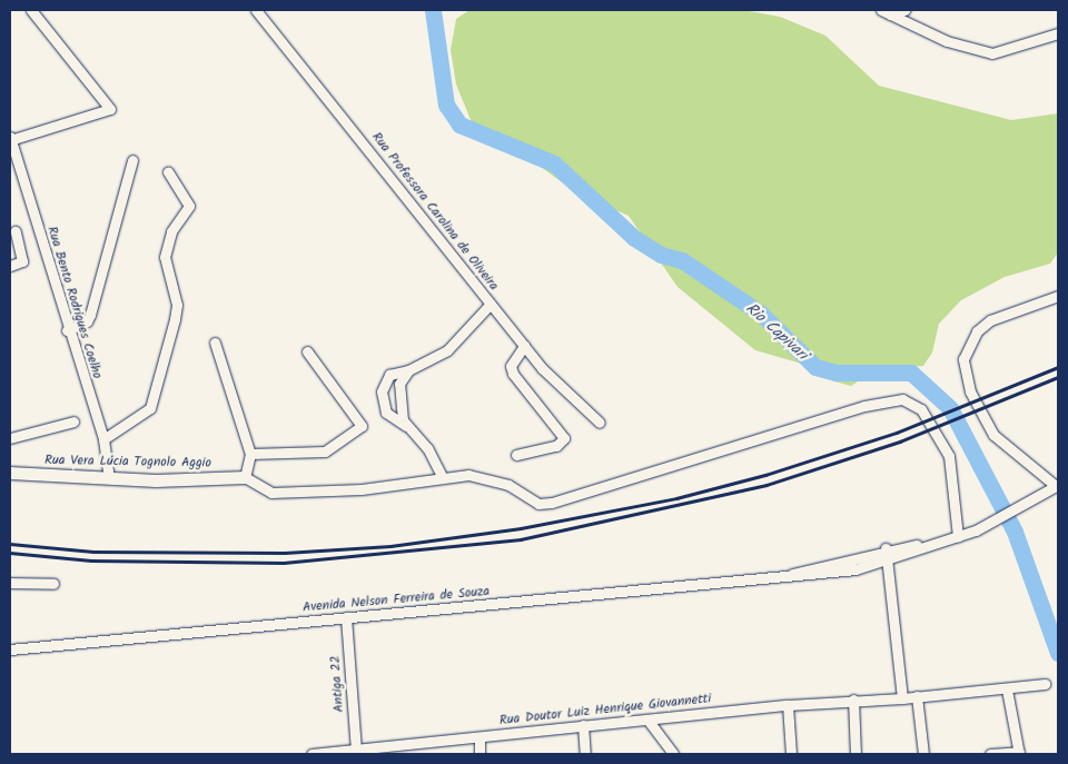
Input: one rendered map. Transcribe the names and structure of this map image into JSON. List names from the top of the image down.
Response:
{
  "streets": {
    "street": [
      "Rua Professora Carolina de Oliveira",
      "Rua Bento Rodrigues Coelho",
      "Rua Vera Lúcia Tognolo Aggio",
      "Avenida Nelson Ferreira de Souza",
      "Antiga 22",
      "Rua Doutor Luiz Henrique Giovannetti"
    ]
  },
  "crossings": [
    ["Rua Bento Rodrigues Coelho", "Rua Vera Lúcia Tognolo Aggio"],
    ["Avenida Nelson Ferreira de Souza", "Antiga 22"],
    ["Antiga 22", "Rua Doutor Luiz Henrique Giovannetti"]
  ],
  "water": ["Rio Capivari"]
}
